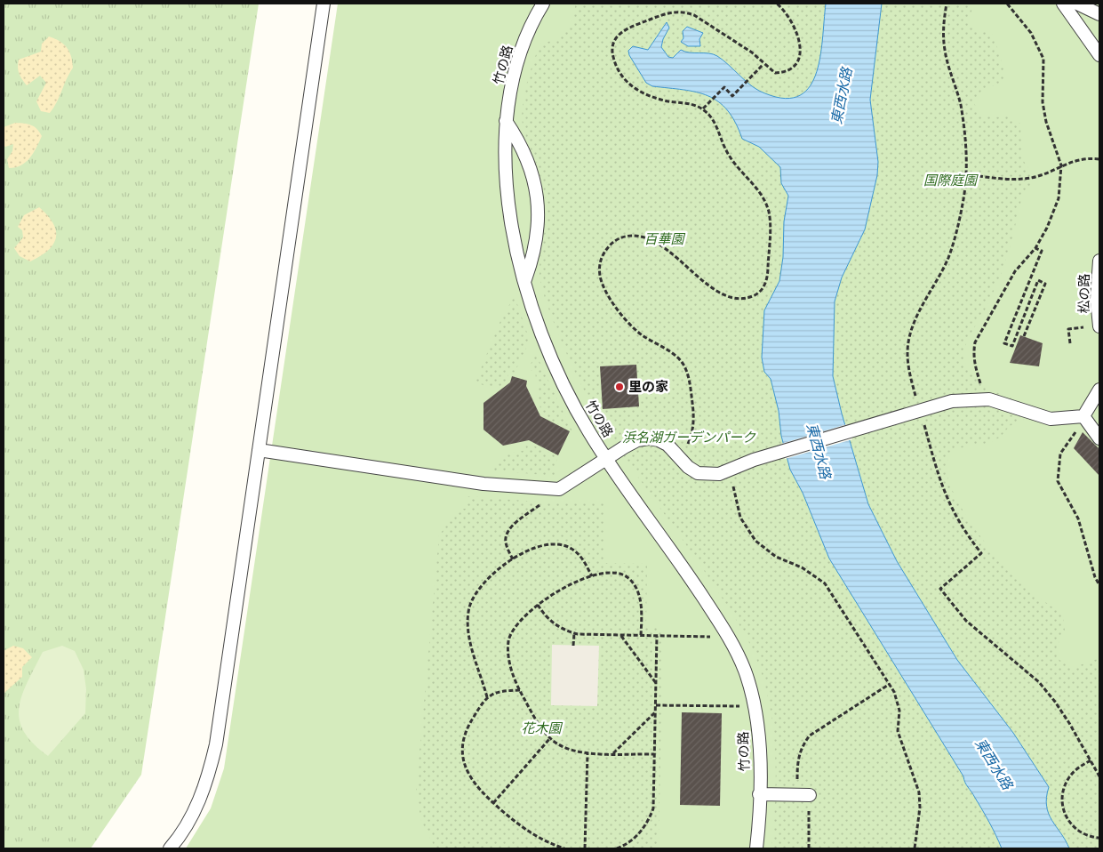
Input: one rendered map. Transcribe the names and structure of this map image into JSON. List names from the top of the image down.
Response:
{
  "streets": {
    "lane": ["竹の路", "松の路"]
  },
  "water": ["東西水路"],
  "parks": [
    "国際庭園",
    "百華園",
    "浜名湖ガーデンパーク",
    "花木園"
  ],
  "places": ["里の家"]
}
